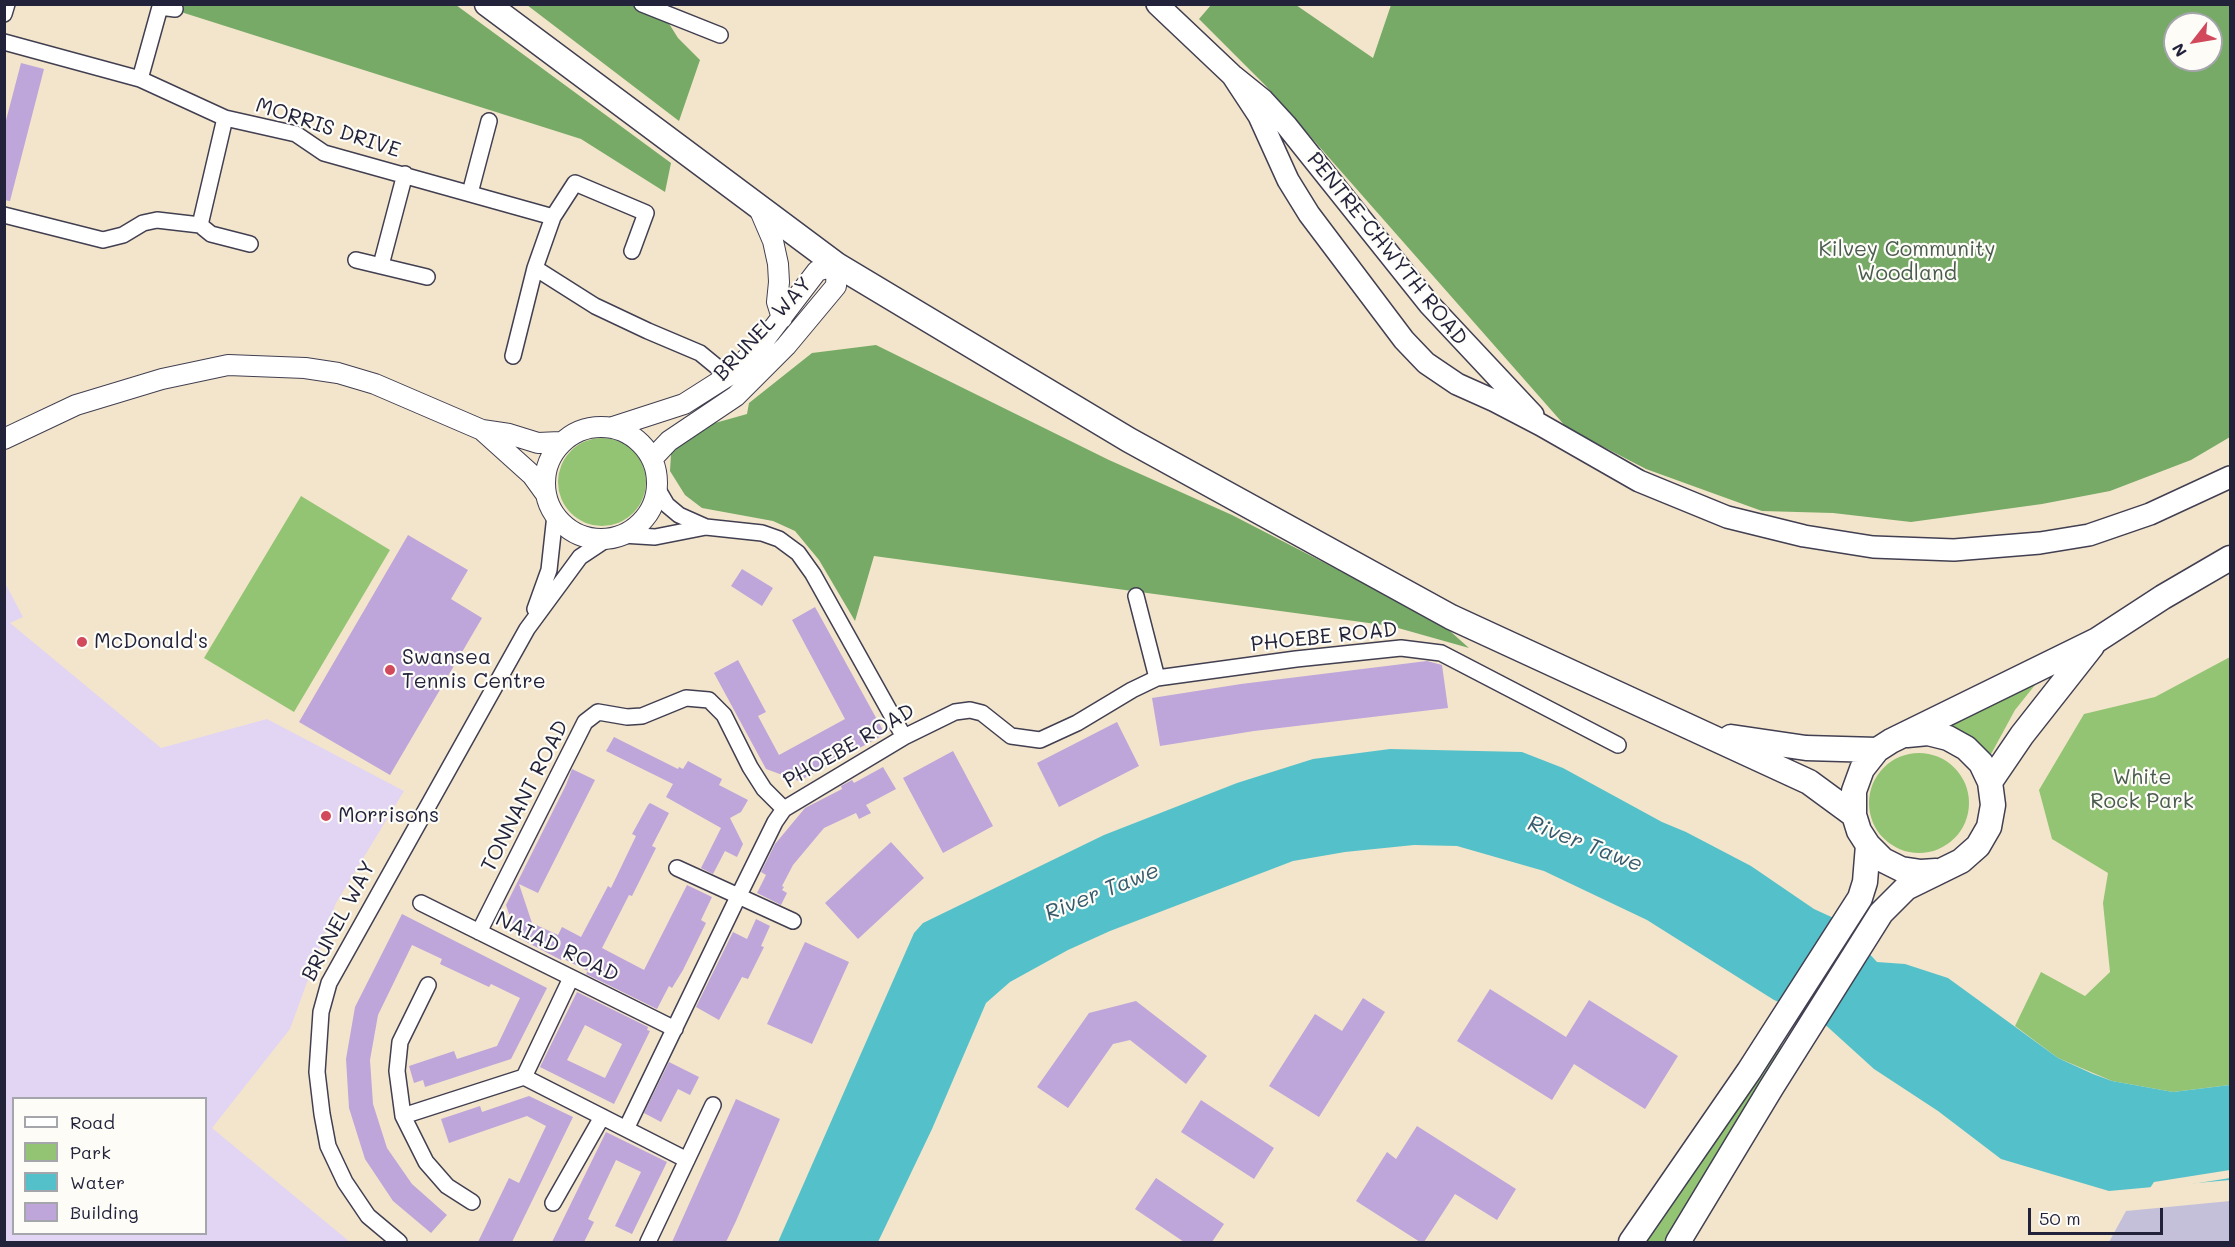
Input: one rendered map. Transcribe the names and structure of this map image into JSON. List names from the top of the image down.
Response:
{
  "streets": {
    "main road": ["PENTRE-CHWYTH ROAD"],
    "street": [
      "MORRIS DRIVE",
      "BRUNEL WAY",
      "PHOEBE ROAD",
      "TONNANT ROAD",
      "NAIAD ROAD"
    ]
  },
  "crossings": [
    ["PHOEBE ROAD", "TONNANT ROAD"],
    ["PHOEBE ROAD", "NAIAD ROAD"],
    ["TONNANT ROAD", "NAIAD ROAD"]
  ],
  "water": ["River Tawe"],
  "parks": ["Kilvey Community Woodland", "White Rock Park"],
  "places": ["McDonald's", "Swansea Tennis Centre", "Morrisons"],
  "legend": [
    "Road",
    "Park",
    "Water",
    "Building"
  ],
  "scale_bar": "50 m",
  "north": "bottom left"
}
